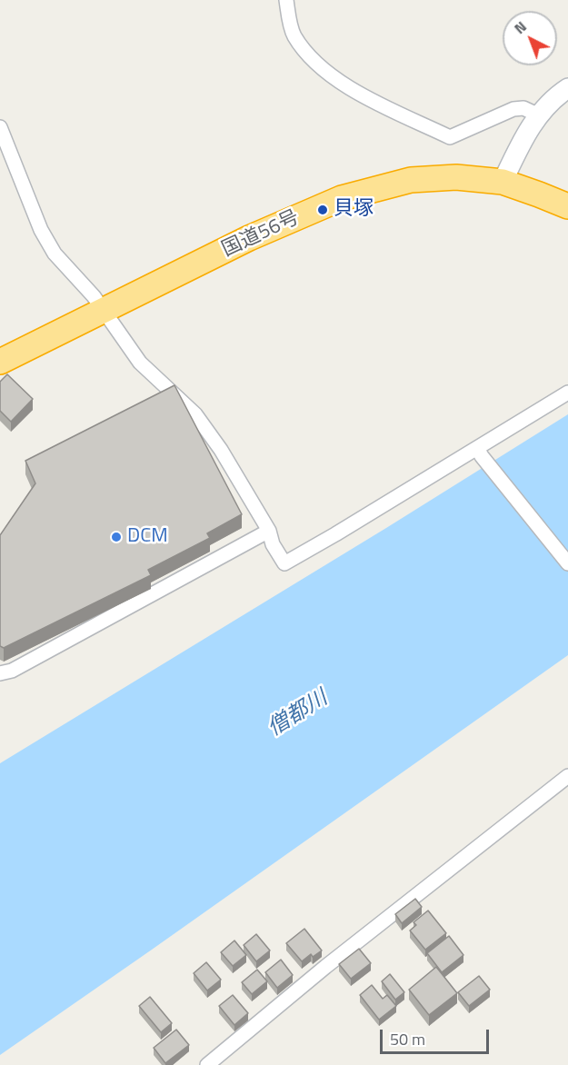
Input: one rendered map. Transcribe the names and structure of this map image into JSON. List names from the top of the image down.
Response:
{
  "streets": {
    "highway": ["国道56号"]
  },
  "water": ["僧都川"],
  "places": ["貝塚", "DCM"],
  "scale_bar": "50 m",
  "north": "top left"
}
